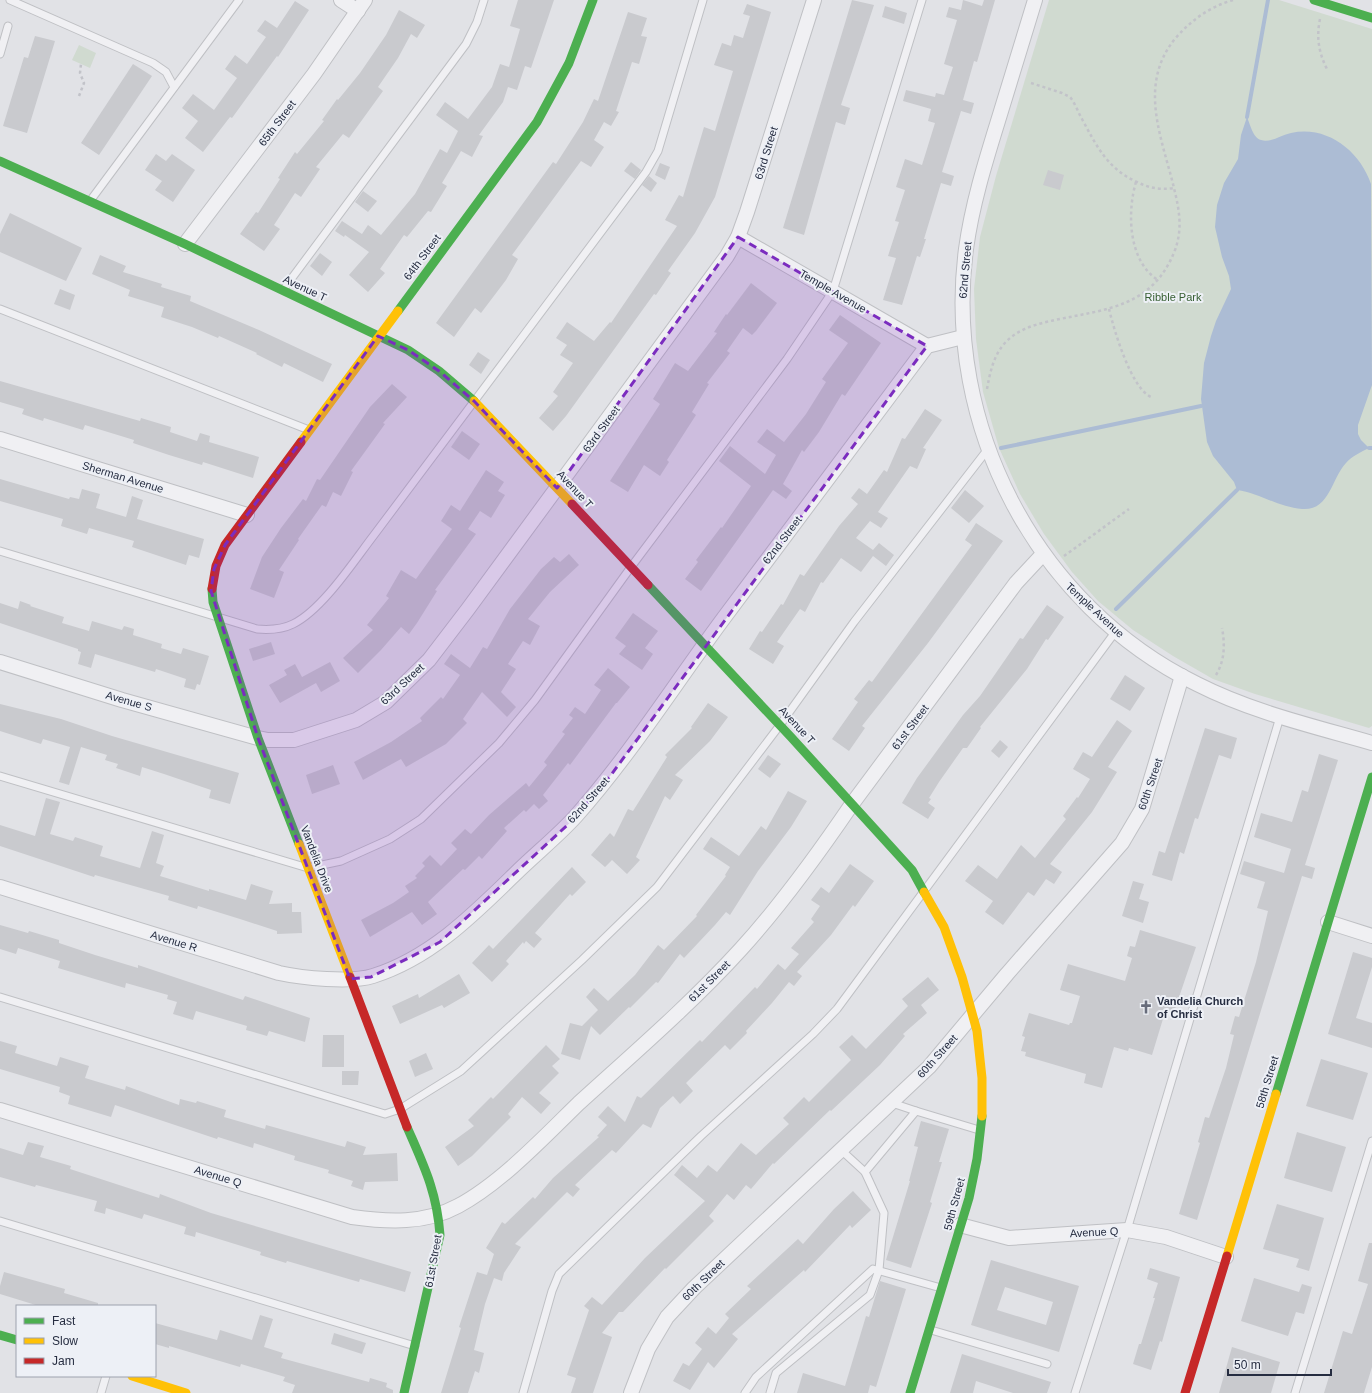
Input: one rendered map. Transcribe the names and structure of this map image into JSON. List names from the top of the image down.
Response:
{
  "streets": {
    "street": [
      "65th Street",
      "63rd Street",
      "64th Street",
      "62nd Street",
      "Avenue T",
      "Temple Avenue",
      "Sherman Avenue",
      "Avenue S",
      "61st Street",
      "60th Street",
      "Vandelia Drive",
      "Avenue R",
      "58th Street",
      "Avenue Q",
      "59th Street"
    ]
  },
  "crossings": [
    ["65th Street", "Avenue T"],
    ["63rd Street", "Avenue T"],
    ["63rd Street", "Temple Avenue"],
    ["63rd Street", "Avenue S"],
    ["63rd Street", "Vandelia Drive"],
    ["64th Street", "Avenue T"],
    ["64th Street", "Sherman Avenue"],
    ["64th Street", "Vandelia Drive"],
    ["62nd Street", "Avenue T"],
    ["62nd Street", "Temple Avenue"],
    ["62nd Street", "Vandelia Drive"],
    ["62nd Street", "Avenue R"],
    ["Avenue T", "61st Street"],
    ["Avenue T", "60th Street"],
    ["Avenue T", "59th Street"],
    ["Temple Avenue", "61st Street"],
    ["Temple Avenue", "60th Street"],
    ["Sherman Avenue", "Vandelia Drive"],
    ["Avenue S", "Vandelia Drive"],
    ["61st Street", "Vandelia Drive"],
    ["61st Street", "Avenue Q"],
    ["60th Street", "59th Street"],
    ["Vandelia Drive", "Avenue R"],
    ["Vandelia Drive", "Avenue Q"],
    ["58th Street", "Avenue Q"],
    ["Avenue Q", "59th Street"]
  ],
  "parks": ["Ribble Park"],
  "places": {
    "church": ["Vandelia Church of Christ"]
  },
  "legend": ["Fast", "Slow", "Jam"],
  "scale_bar": "50 m"
}
